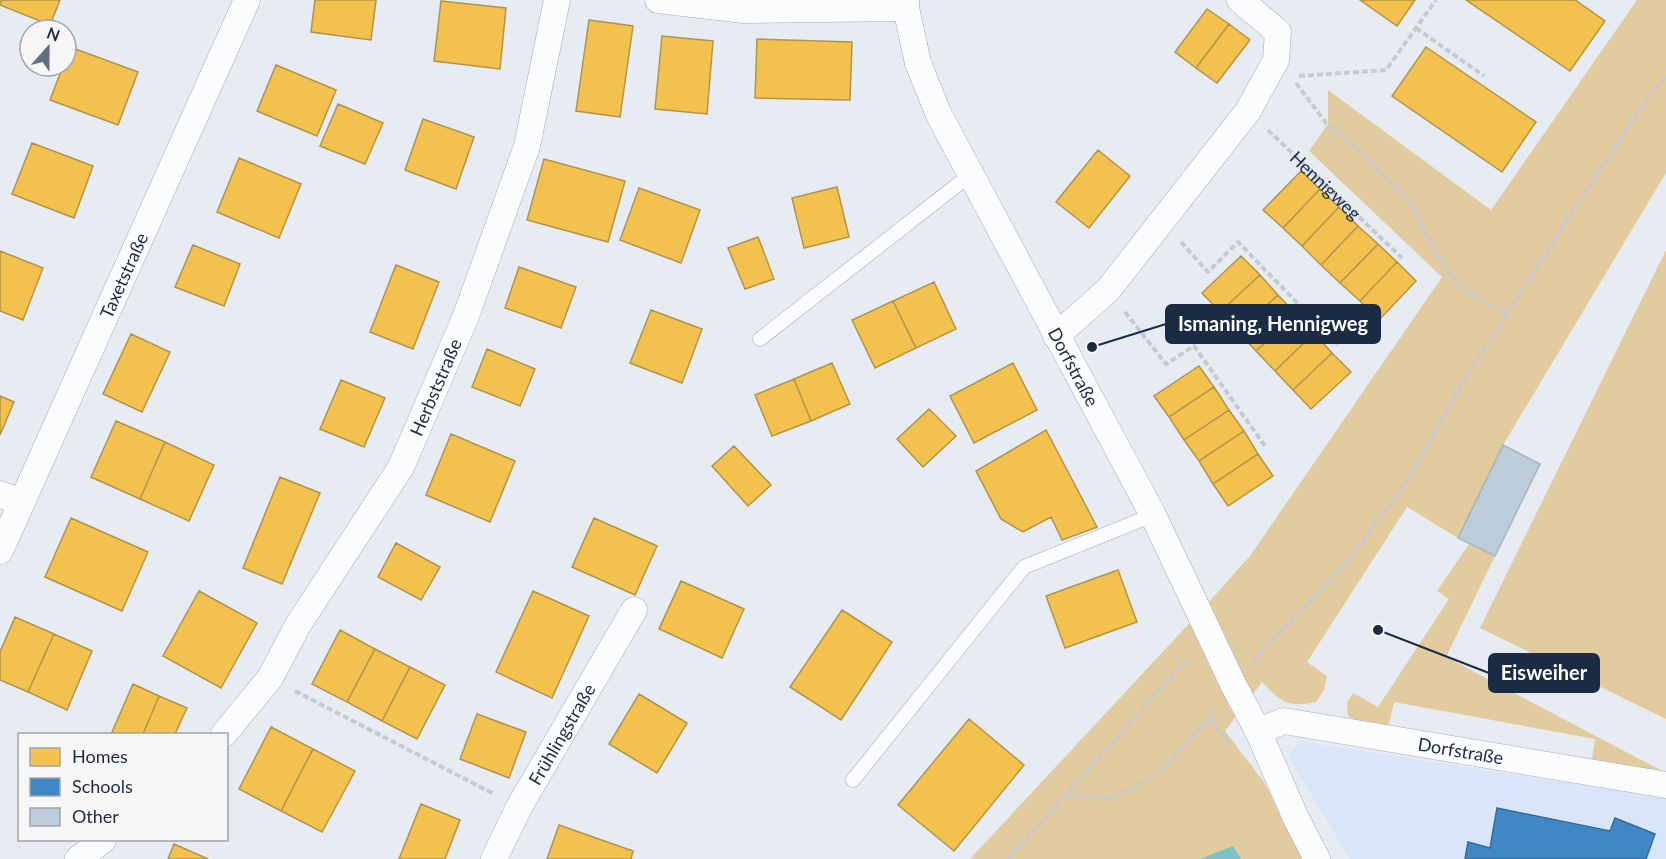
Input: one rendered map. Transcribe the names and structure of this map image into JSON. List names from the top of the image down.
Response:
{
  "streets": {
    "street": [
      "Taxetstraße",
      "Dorfstraße",
      "Herbststraße",
      "Frühlingstraße"
    ],
    "path": ["Hennigweg"]
  },
  "places": ["Ismaning, Hennigweg", "Eisweiher"],
  "legend": ["Homes", "Schools", "Other"],
  "north": "top"
}
